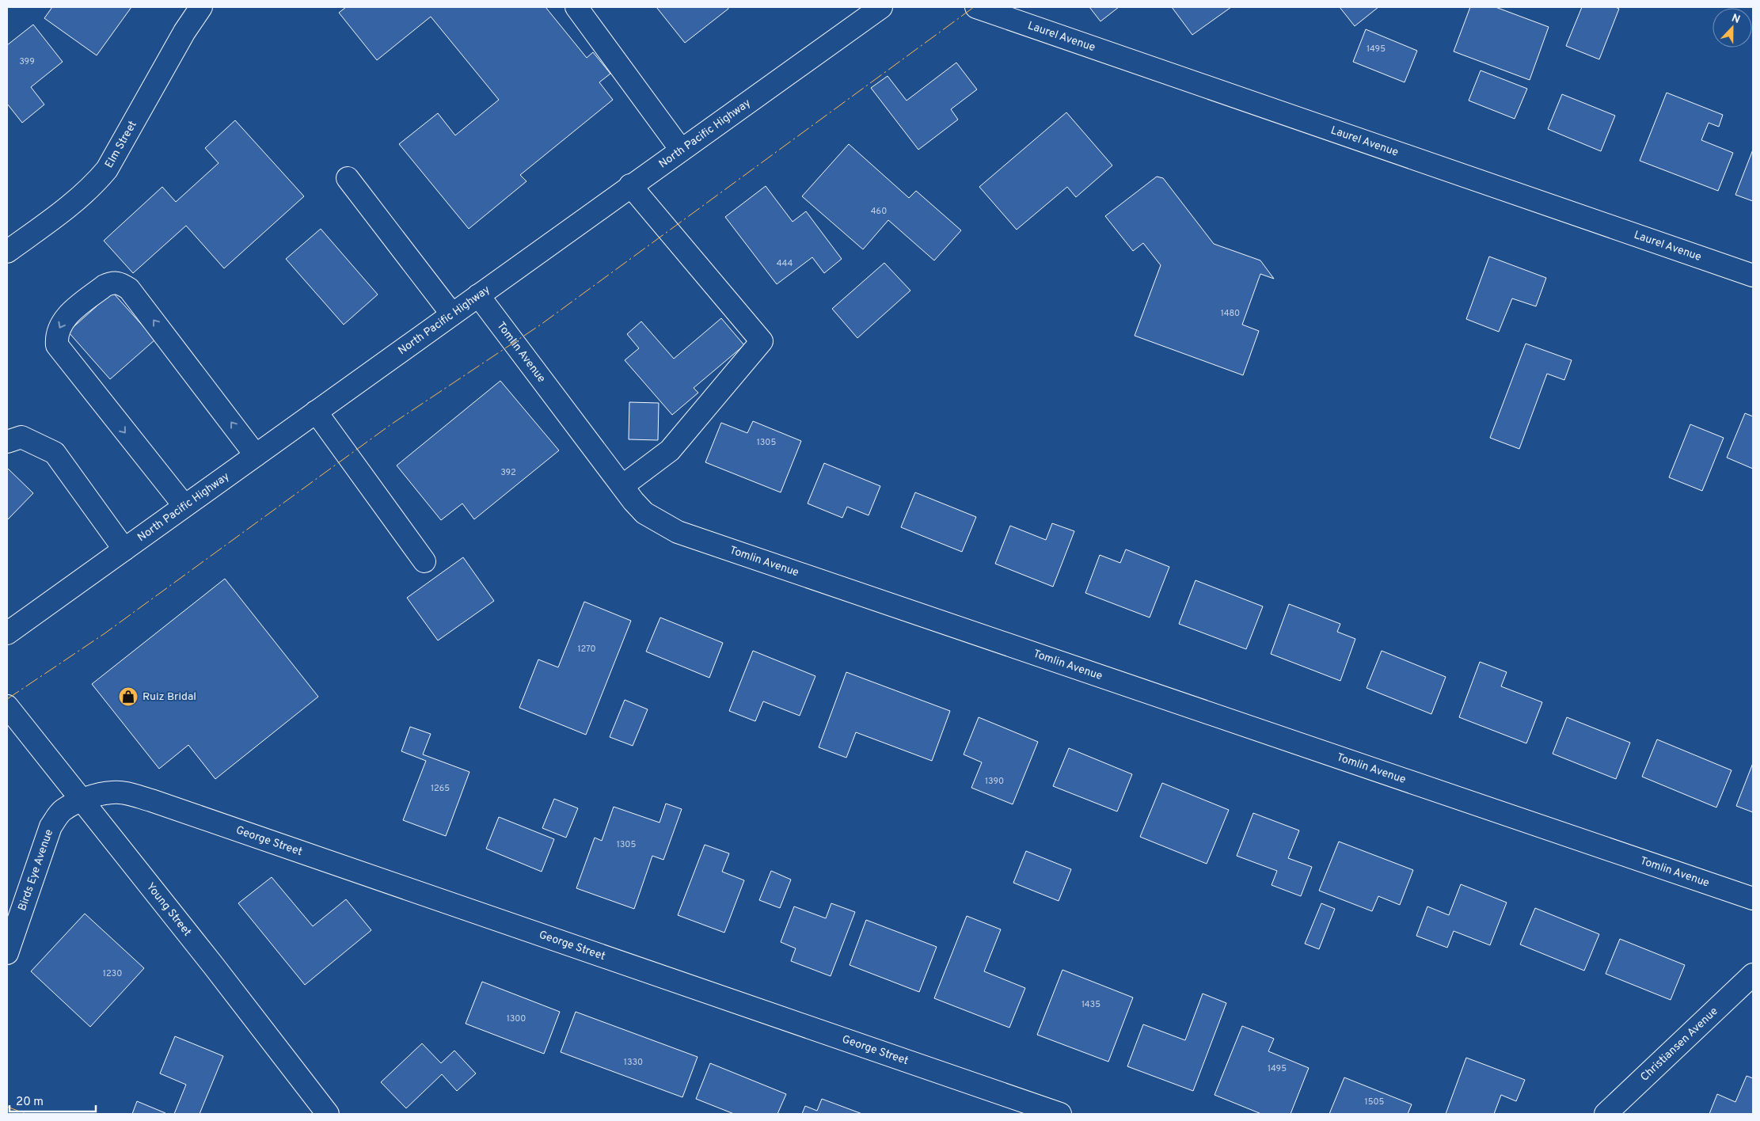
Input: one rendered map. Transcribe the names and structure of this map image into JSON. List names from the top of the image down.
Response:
{
  "streets": {
    "street": [
      "Laurel Avenue",
      "North Pacific Highway",
      "Elm Street",
      "Tomlin Avenue",
      "George Street",
      "Birds Eye Avenue",
      "Young Street",
      "Christiansen Avenue"
    ]
  },
  "crossings": [
    ["North Pacific Highway", "Tomlin Avenue"],
    ["George Street", "Birds Eye Avenue"],
    ["George Street", "Young Street"],
    ["Birds Eye Avenue", "Young Street"]
  ],
  "places": {
    "shop": ["Ruiz Bridal"]
  },
  "house_numbers": [
    "1495",
    "399",
    "460",
    "444",
    "1480",
    "1305",
    "392",
    "1270",
    "1390",
    "1265",
    "1305",
    "1230",
    "1435",
    "1300",
    "1330",
    "1495",
    "1505"
  ],
  "scale_bar": "20 m",
  "north": "top"
}
